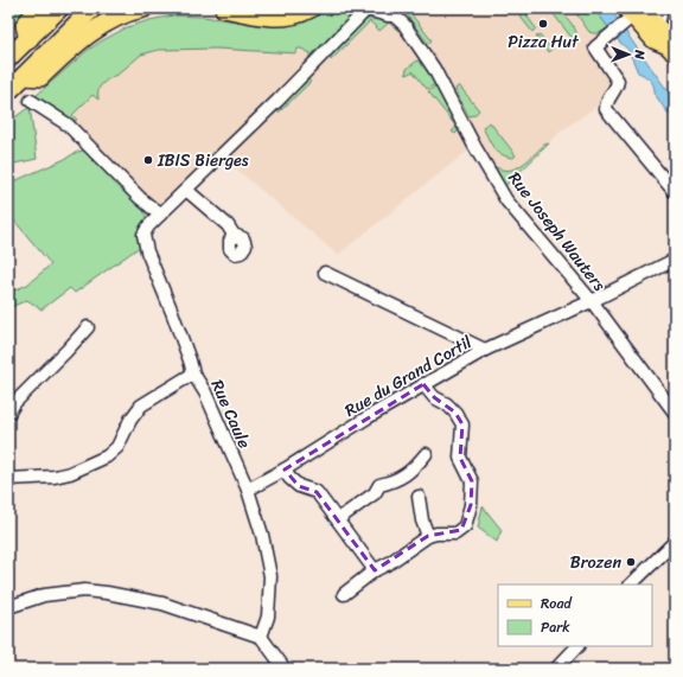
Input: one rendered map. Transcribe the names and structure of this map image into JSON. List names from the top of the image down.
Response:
{
  "streets": {
    "street": ["Rue Joseph Wauters", "Rue du Grand Cortil", "Rue Caule"]
  },
  "crossings": [
    ["Rue Joseph Wauters", "Rue du Grand Cortil"],
    ["Rue Joseph Wauters", "Rue Caule"],
    ["Rue du Grand Cortil", "Rue Caule"]
  ],
  "places": ["Pizza Hut", "IBIS Bierges", "Brozen"],
  "legend": ["Road", "Park"],
  "north": "right"
}
